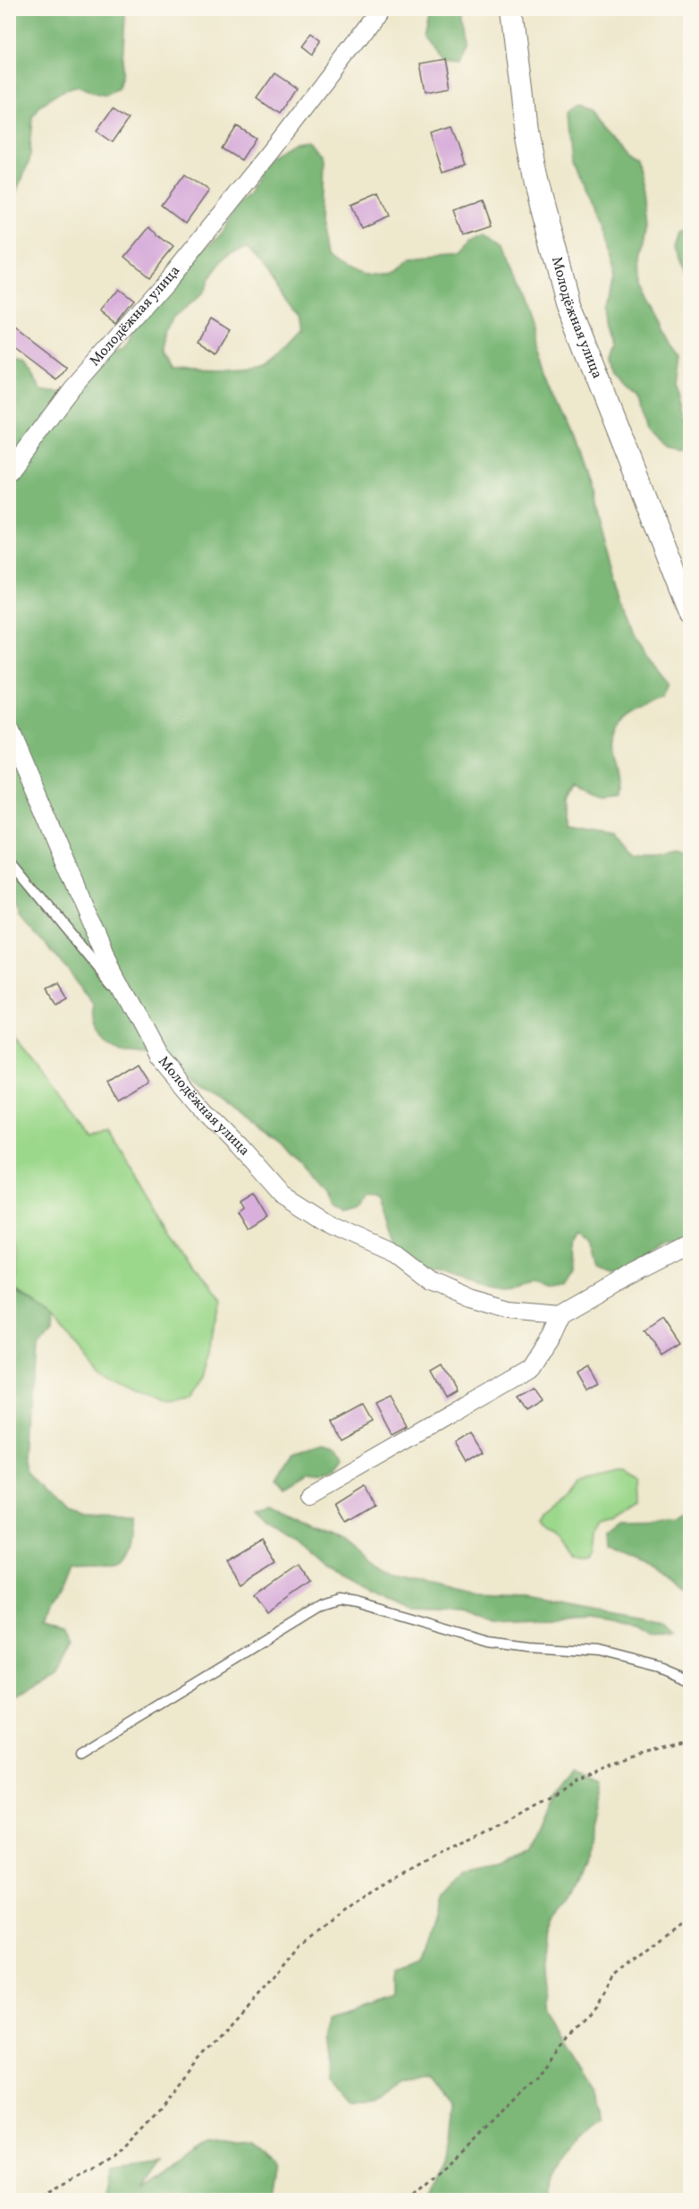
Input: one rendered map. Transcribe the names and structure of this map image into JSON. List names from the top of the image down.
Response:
{
  "streets": {
    "street": ["Молодёжная улица"]
  }
}
